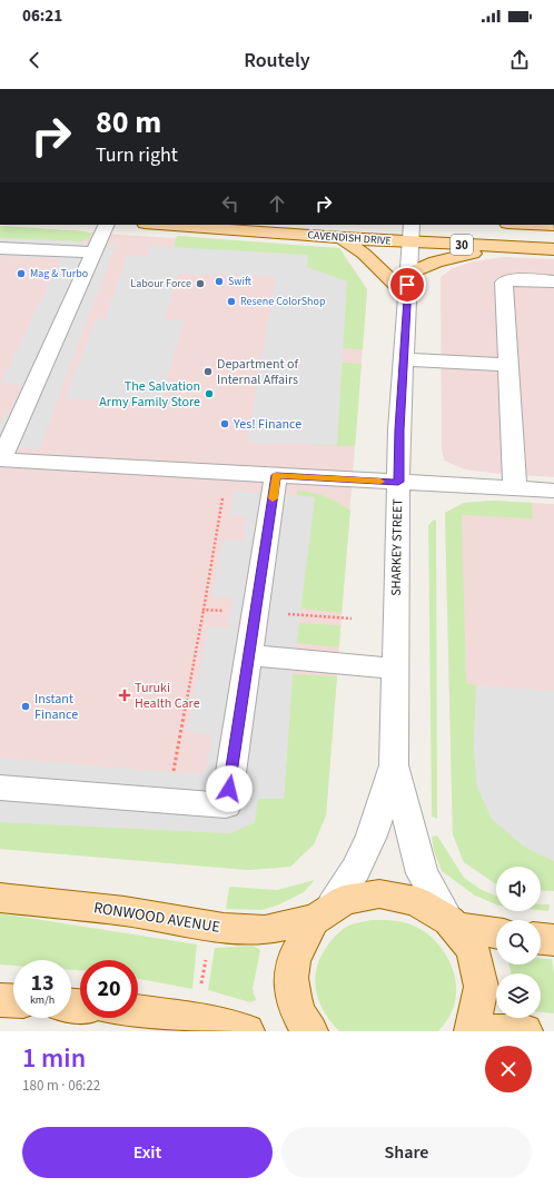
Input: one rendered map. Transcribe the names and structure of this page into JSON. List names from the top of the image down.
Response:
{
  "streets": {
    "main road": ["CAVENDISH DRIVE", "30", "RONWOOD AVENUE"],
    "street": ["SHARKEY STREET"]
  },
  "crossings": [
    ["CAVENDISH DRIVE", "SHARKEY STREET"],
    ["SHARKEY STREET", "RONWOOD AVENUE"]
  ],
  "places": {
    "other": [
      "Mag & Turbo",
      "Swift",
      "Labour Force",
      "Resene ColorShop",
      "Department of Internal Affairs",
      "The Salvation Army Family Store",
      "Yes! Finance",
      "Instant Finance"
    ],
    "health": ["Turuki Health Care"]
  },
  "page": {
    "status": "06:21",
    "header": "Routely",
    "turn": ["80 m", "Turn right"],
    "speed": "13 km/h",
    "limit": "20",
    "heading": ["1 min", "180 m · 06:22"],
    "buttons": ["Exit", "Share"]
  }
}
